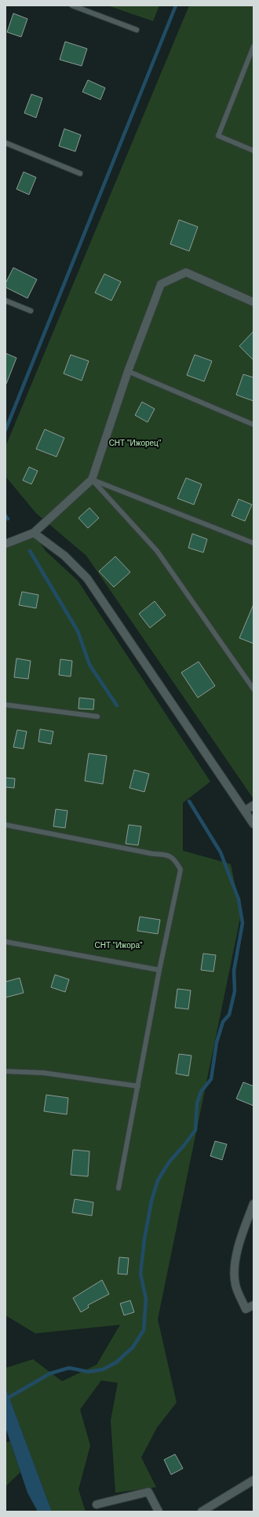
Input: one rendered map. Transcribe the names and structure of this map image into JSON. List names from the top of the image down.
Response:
{
  "parks": ["СНТ \"Ижорец\"", "СНТ \"Ижора\""]
}
